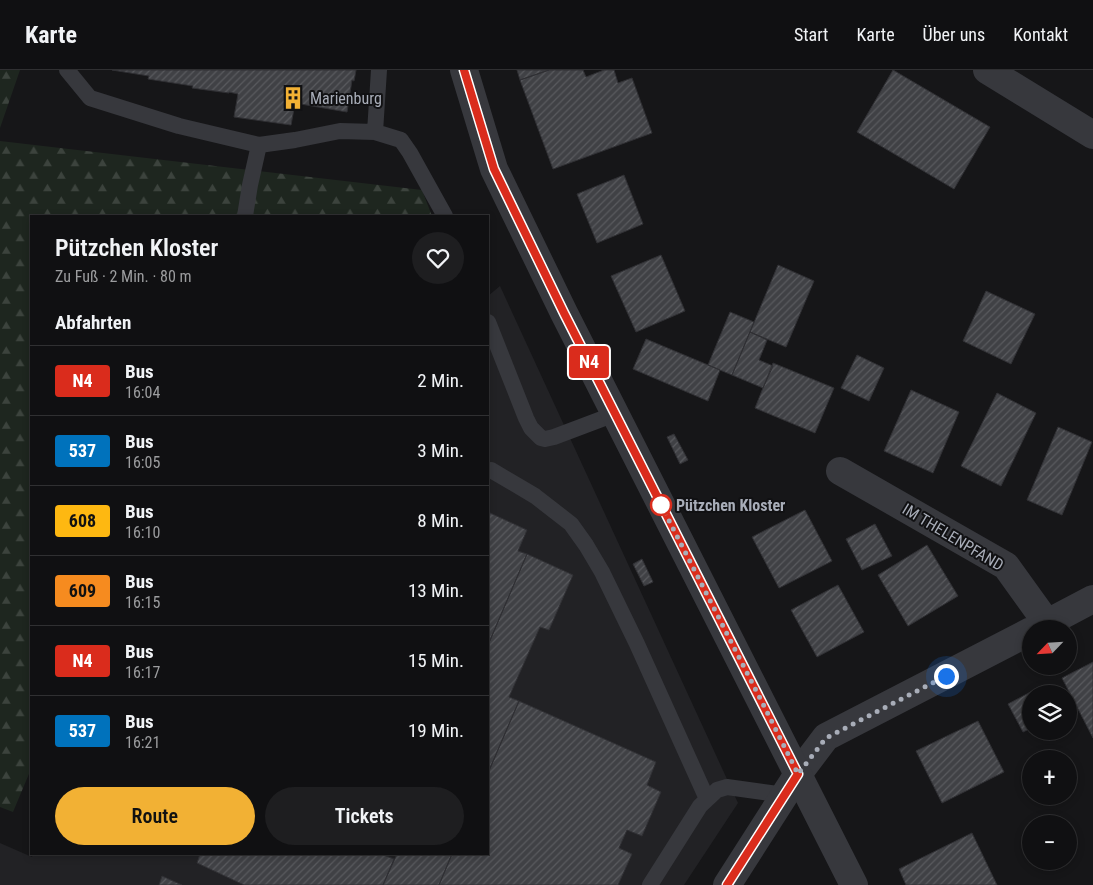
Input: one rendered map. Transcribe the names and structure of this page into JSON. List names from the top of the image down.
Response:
{
  "streets": {
    "street": ["IM THELENPFAND"]
  },
  "places": {
    "building": ["Marienburg"],
    "other": ["Pützchen Kloster"]
  },
  "lines": ["bus line N4"],
  "north": "bottom left",
  "page": {
    "header": "Karte",
    "nav": [
      "Start",
      "Karte",
      "Über uns",
      "Kontakt"
    ],
    "on_map": "N4",
    "heading": [
      ["Pützchen Kloster", "Zu Fuß · 2 Min. · 80 m"],
      "Abfahrten"
    ],
    "list": [
      {
        "mark": "N4",
        "name": "Bus",
        "note": "16:04",
        "value": "2 Min."
      },
      {
        "mark": "537",
        "name": "Bus",
        "note": "16:05",
        "value": "3 Min."
      },
      {
        "mark": "608",
        "name": "Bus",
        "note": "16:10",
        "value": "8 Min."
      },
      {
        "mark": "609",
        "name": "Bus",
        "note": "16:15",
        "value": "13 Min."
      },
      {
        "mark": "N4",
        "name": "Bus",
        "note": "16:17",
        "value": "15 Min."
      },
      {
        "mark": "537",
        "name": "Bus",
        "note": "16:21",
        "value": "19 Min."
      }
    ],
    "map_buttons": ["+", "−"],
    "buttons": ["Route", "Tickets"]
  }
}
